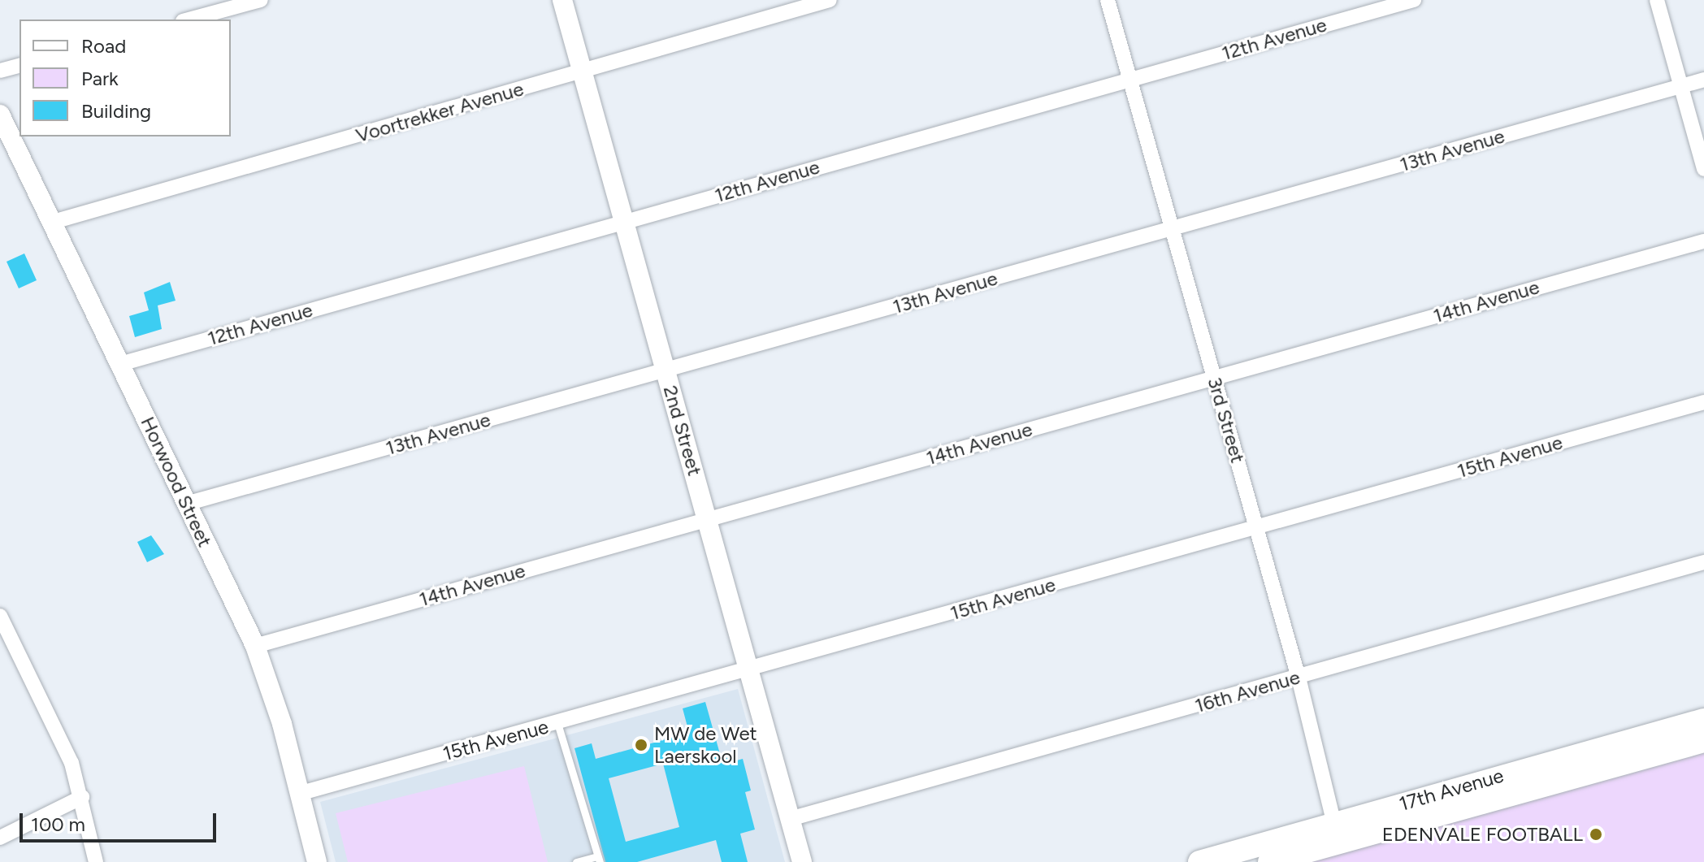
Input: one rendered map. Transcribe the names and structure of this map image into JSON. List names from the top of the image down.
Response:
{
  "streets": {
    "main road": ["2nd Street", "Horwood Street", "17th Avenue"],
    "street": [
      "12th Avenue",
      "Voortrekker Avenue",
      "13th Avenue",
      "14th Avenue",
      "3rd Street",
      "15th Avenue",
      "16th Avenue"
    ]
  },
  "crossings": [
    ["12th Avenue", "3rd Street"],
    ["12th Avenue", "2nd Street"],
    ["12th Avenue", "Horwood Street"],
    ["Voortrekker Avenue", "2nd Street"],
    ["Voortrekker Avenue", "Horwood Street"],
    ["13th Avenue", "3rd Street"],
    ["13th Avenue", "2nd Street"],
    ["13th Avenue", "Horwood Street"],
    ["14th Avenue", "3rd Street"],
    ["14th Avenue", "2nd Street"],
    ["14th Avenue", "Horwood Street"],
    ["3rd Street", "15th Avenue"],
    ["3rd Street", "16th Avenue"],
    ["3rd Street", "17th Avenue"],
    ["2nd Street", "15th Avenue"],
    ["2nd Street", "16th Avenue"],
    ["15th Avenue", "Horwood Street"]
  ],
  "places": ["MW de Wet Laerskool", "EDENVALE FOOTBALL"],
  "legend": ["Road", "Park", "Building"],
  "scale_bar": "100 m"
}
